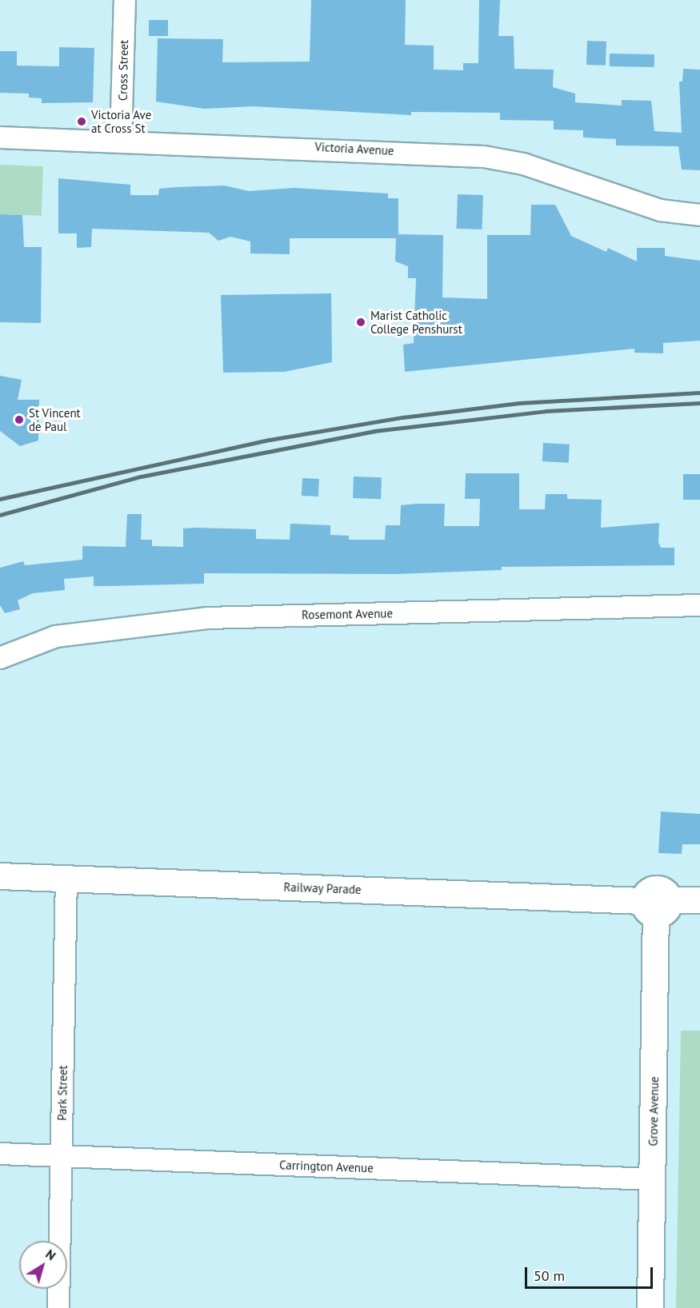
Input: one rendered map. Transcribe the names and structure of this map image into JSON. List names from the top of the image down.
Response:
{
  "streets": {
    "street": [
      "Cross Street",
      "Victoria Avenue",
      "Rosemont Avenue",
      "Railway Parade",
      "Park Street",
      "Grove Avenue",
      "Carrington Avenue"
    ]
  },
  "crossings": [
    ["Cross Street", "Victoria Avenue"],
    ["Railway Parade", "Park Street"],
    ["Railway Parade", "Grove Avenue"],
    ["Park Street", "Carrington Avenue"],
    ["Grove Avenue", "Carrington Avenue"]
  ],
  "places": ["Victoria Ave at Cross St", "Marist Catholic College Penshurst", "St Vincent de Paul"],
  "scale_bar": "50 m",
  "north": "top right"
}
